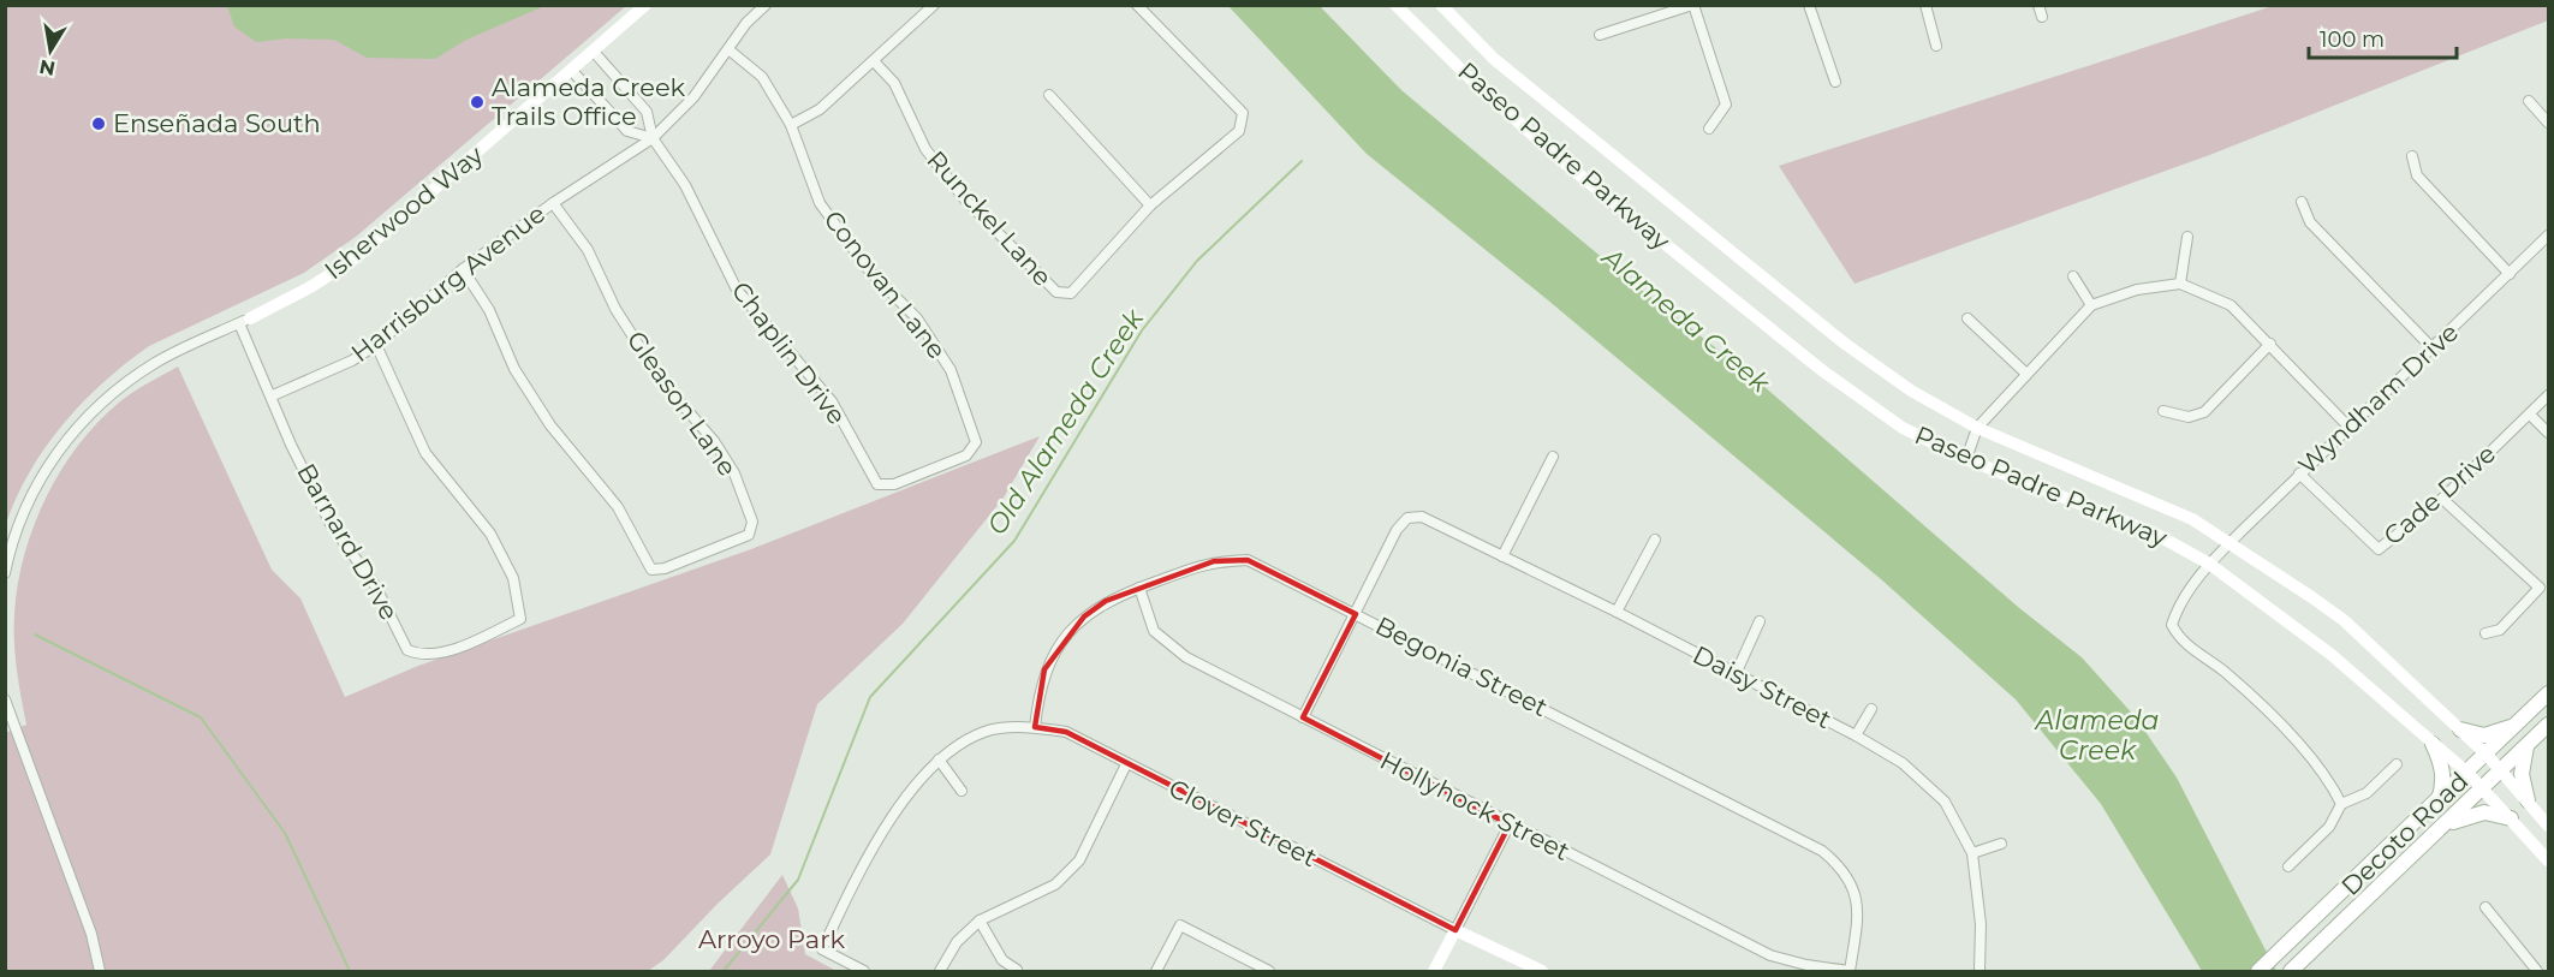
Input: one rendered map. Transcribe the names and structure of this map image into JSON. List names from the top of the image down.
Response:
{
  "streets": {
    "main road": [
      "Paseo Padre Parkway",
      "Isherwood Way",
      "Clover Street",
      "Decoto Road"
    ],
    "street": [
      "Runckel Lane",
      "Harrisburg Avenue",
      "Conovan Lane",
      "Chaplin Drive",
      "Wyndham Drive",
      "Gleason Lane",
      "Cade Drive",
      "Barnard Drive",
      "Begonia Street",
      "Daisy Street",
      "Hollyhock Street"
    ]
  },
  "crossings": [
    ["Paseo Padre Parkway", "Wyndham Drive"],
    ["Paseo Padre Parkway", "Decoto Road"],
    ["Isherwood Way", "Chaplin Drive"],
    ["Isherwood Way", "Barnard Drive"],
    ["Harrisburg Avenue", "Conovan Lane"],
    ["Harrisburg Avenue", "Chaplin Drive"],
    ["Harrisburg Avenue", "Gleason Lane"],
    ["Harrisburg Avenue", "Barnard Drive"],
    ["Conovan Lane", "Chaplin Drive"],
    ["Wyndham Drive", "Cade Drive"],
    ["Begonia Street", "Daisy Street"],
    ["Begonia Street", "Hollyhock Street"],
    ["Begonia Street", "Clover Street"]
  ],
  "water": ["Alameda Creek", "Old Alameda Creek"],
  "parks": ["Arroyo Park"],
  "places": ["Alameda Creek Trails Office", "Enseñada South"],
  "scale_bar": "100 m",
  "north": "bottom"
}
